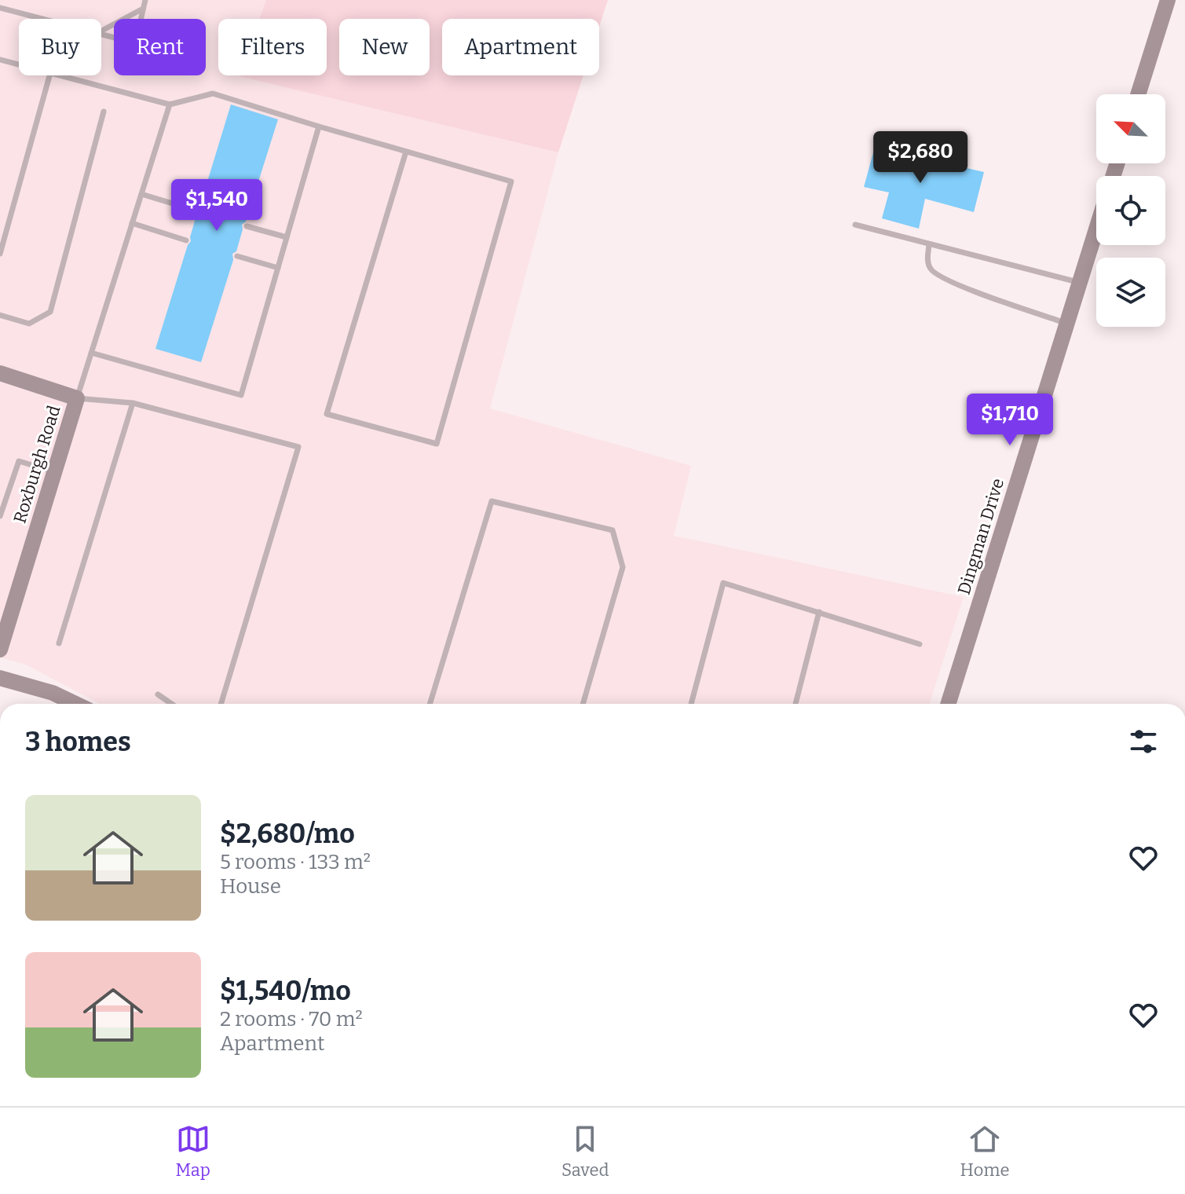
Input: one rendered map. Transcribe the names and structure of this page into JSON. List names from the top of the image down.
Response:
{
  "streets": {
    "main road": ["Roxburgh Road", "Dingman Drive"]
  },
  "north": "top left",
  "page": {
    "chip": [
      "Buy",
      "Rent",
      "Filters",
      "New",
      "Apartment"
    ],
    "price": ["$2,680", "$1,540", "$1,710"],
    "heading": "3 homes",
    "list": [
      {
        "name": "$2,680/mo",
        "note": "5 rooms · 133 m² · House"
      },
      {
        "name": "$1,540/mo",
        "note": "2 rooms · 70 m² · Apartment"
      }
    ],
    "tabs": ["Map", "Saved", "Home"]
  }
}
